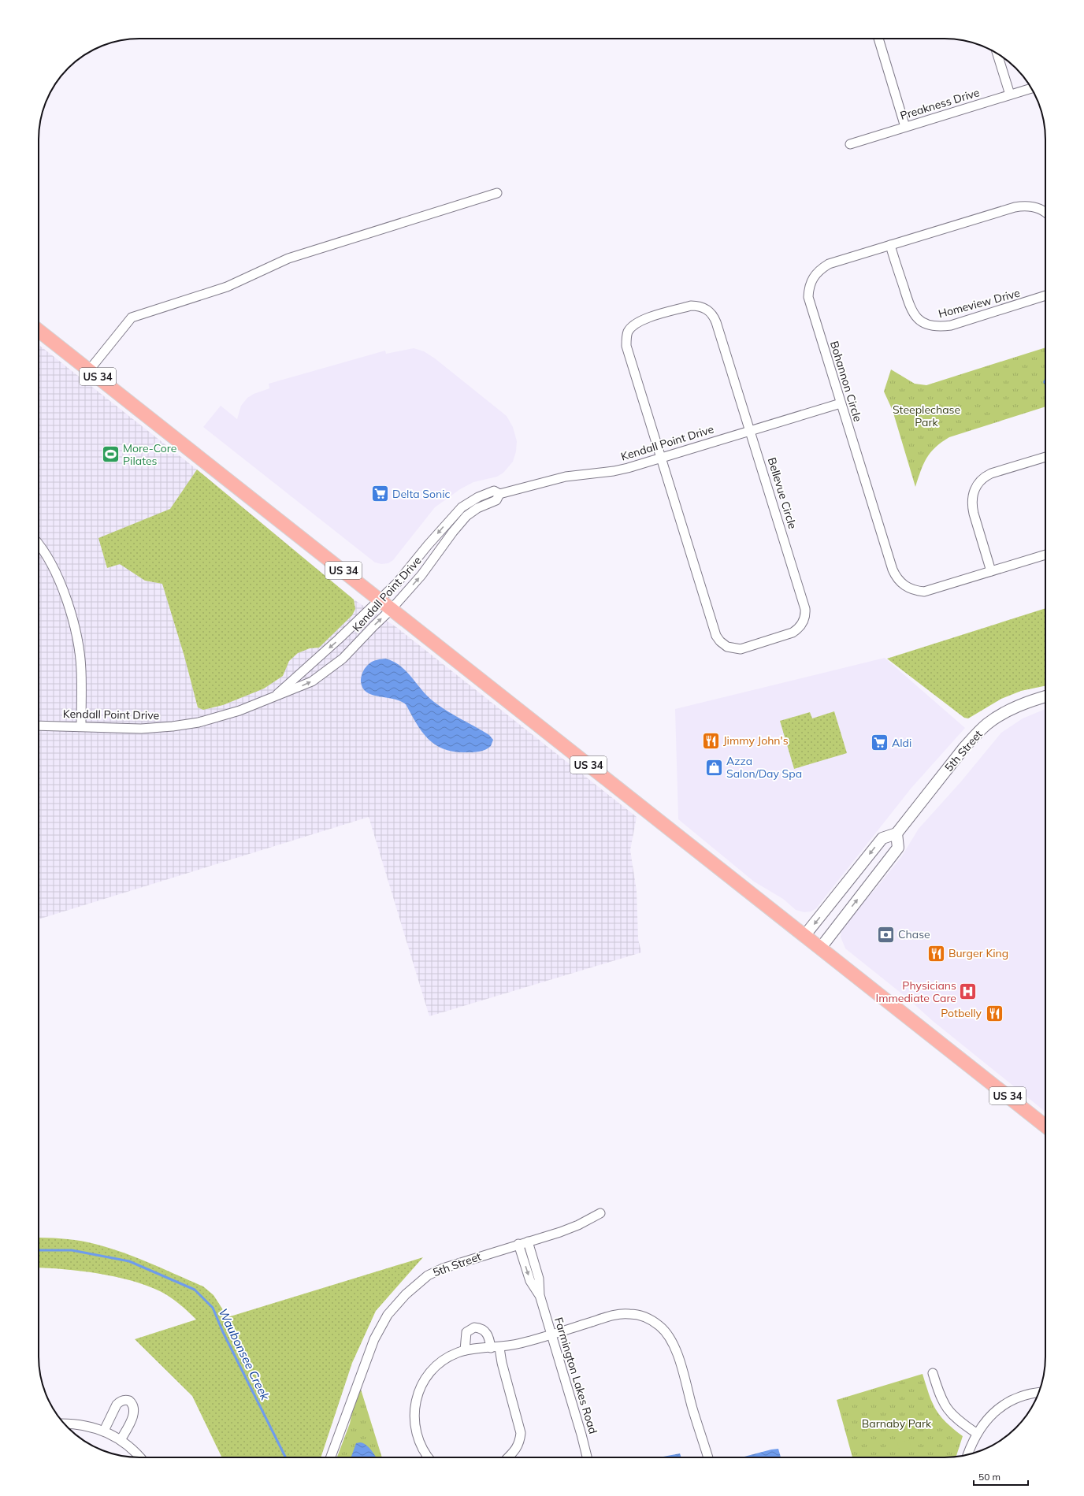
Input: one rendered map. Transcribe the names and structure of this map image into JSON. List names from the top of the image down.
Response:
{
  "streets": {
    "main road": ["US 34"],
    "street": [
      "Preakness Drive",
      "Homeview Drive",
      "Bohannon Circle",
      "Kendall Point Drive",
      "Bellevue Circle",
      "5th Street",
      "Farmington Lakes Road"
    ]
  },
  "crossings": [
    ["Homeview Drive", "Bohannon Circle"],
    ["US 34", "Kendall Point Drive"],
    ["Bohannon Circle", "Kendall Point Drive"],
    ["Kendall Point Drive", "Bellevue Circle"],
    ["5th Street", "Farmington Lakes Road"]
  ],
  "water": ["Waubonsee Creek"],
  "parks": ["Steeplechase Park", "Barnaby Park"],
  "places": {
    "sports": ["More-Core Pilates"],
    "supermarket": ["Delta Sonic", "Aldi"],
    "restaurant": ["Jimmy John's", "Burger King", "Potbelly"],
    "shop": ["Azza Salon/Day Spa"],
    "bank": ["Chase"],
    "hospital": ["Physicians Immediate Care"]
  },
  "scale_bar": "50 m"
}
